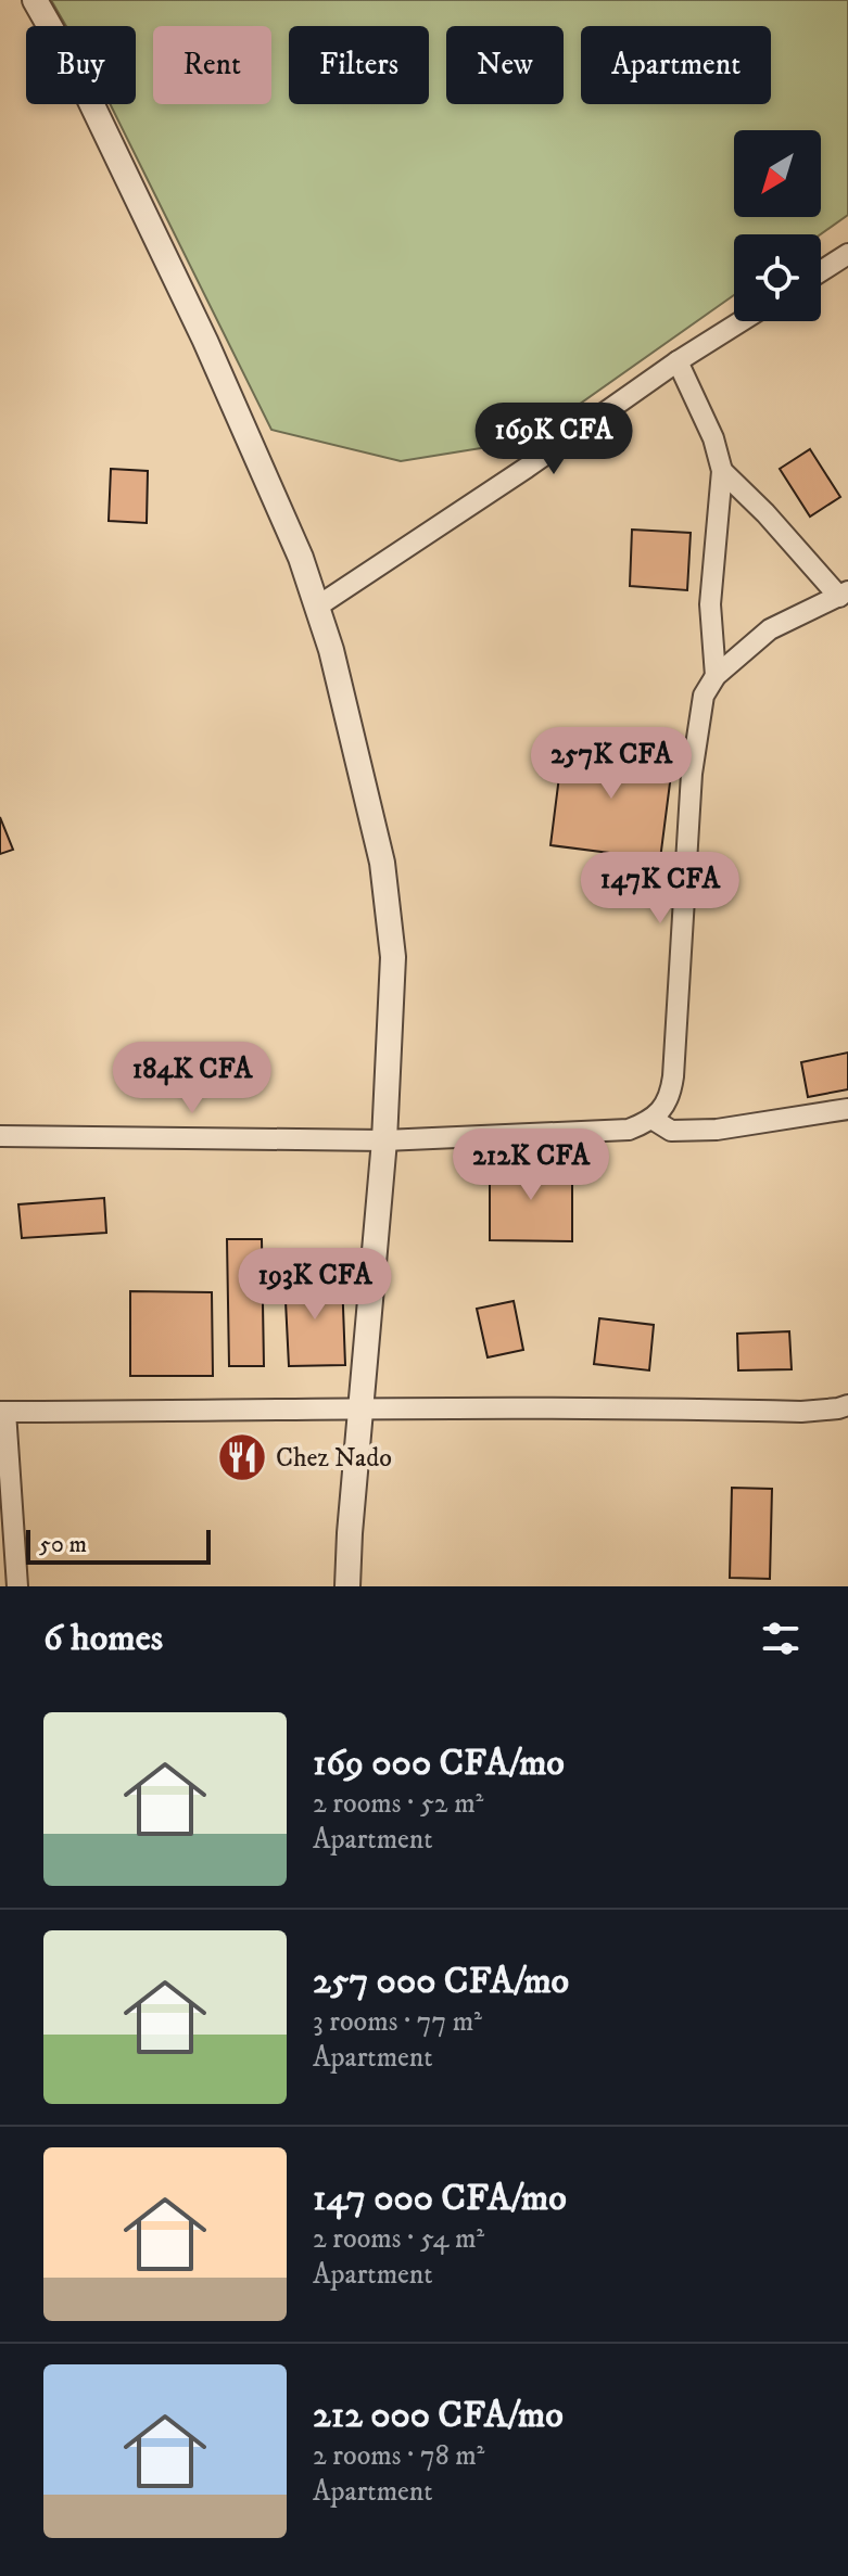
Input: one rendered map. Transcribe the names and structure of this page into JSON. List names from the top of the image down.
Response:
{
  "places": {
    "restaurant": ["Chez Nado"]
  },
  "scale_bar": "50 m",
  "north": "bottom left",
  "page": {
    "chip": [
      "Buy",
      "Rent",
      "Filters",
      "New",
      "Apartment"
    ],
    "price": [
      "169K CFA",
      "257K CFA",
      "147K CFA",
      "184K CFA",
      "212K CFA",
      "193K CFA"
    ],
    "scale": "50 m",
    "heading": "6 homes",
    "list": [
      {
        "name": "169 000 CFA/mo",
        "note": "2 rooms · 52 m² · Apartment"
      },
      {
        "name": "257 000 CFA/mo",
        "note": "3 rooms · 77 m² · Apartment"
      },
      {
        "name": "147 000 CFA/mo",
        "note": "2 rooms · 54 m² · Apartment"
      },
      {
        "name": "212 000 CFA/mo",
        "note": "2 rooms · 78 m² · Apartment"
      }
    ]
  }
}
